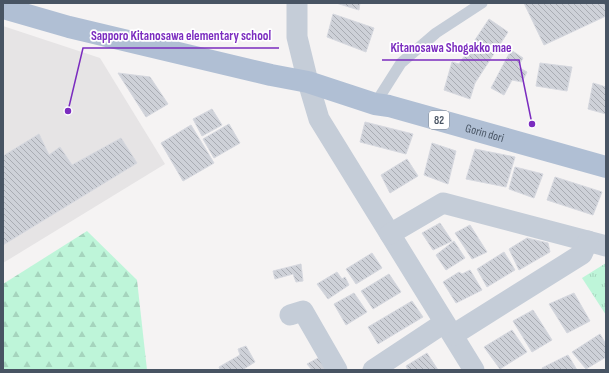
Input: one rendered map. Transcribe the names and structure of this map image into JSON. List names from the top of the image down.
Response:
{
  "streets": {
    "main road": ["82", "Gorin dori"]
  },
  "places": ["Sapporo Kitanosawa elementary school", "Kitanosawa Shogakko mae"]
}
